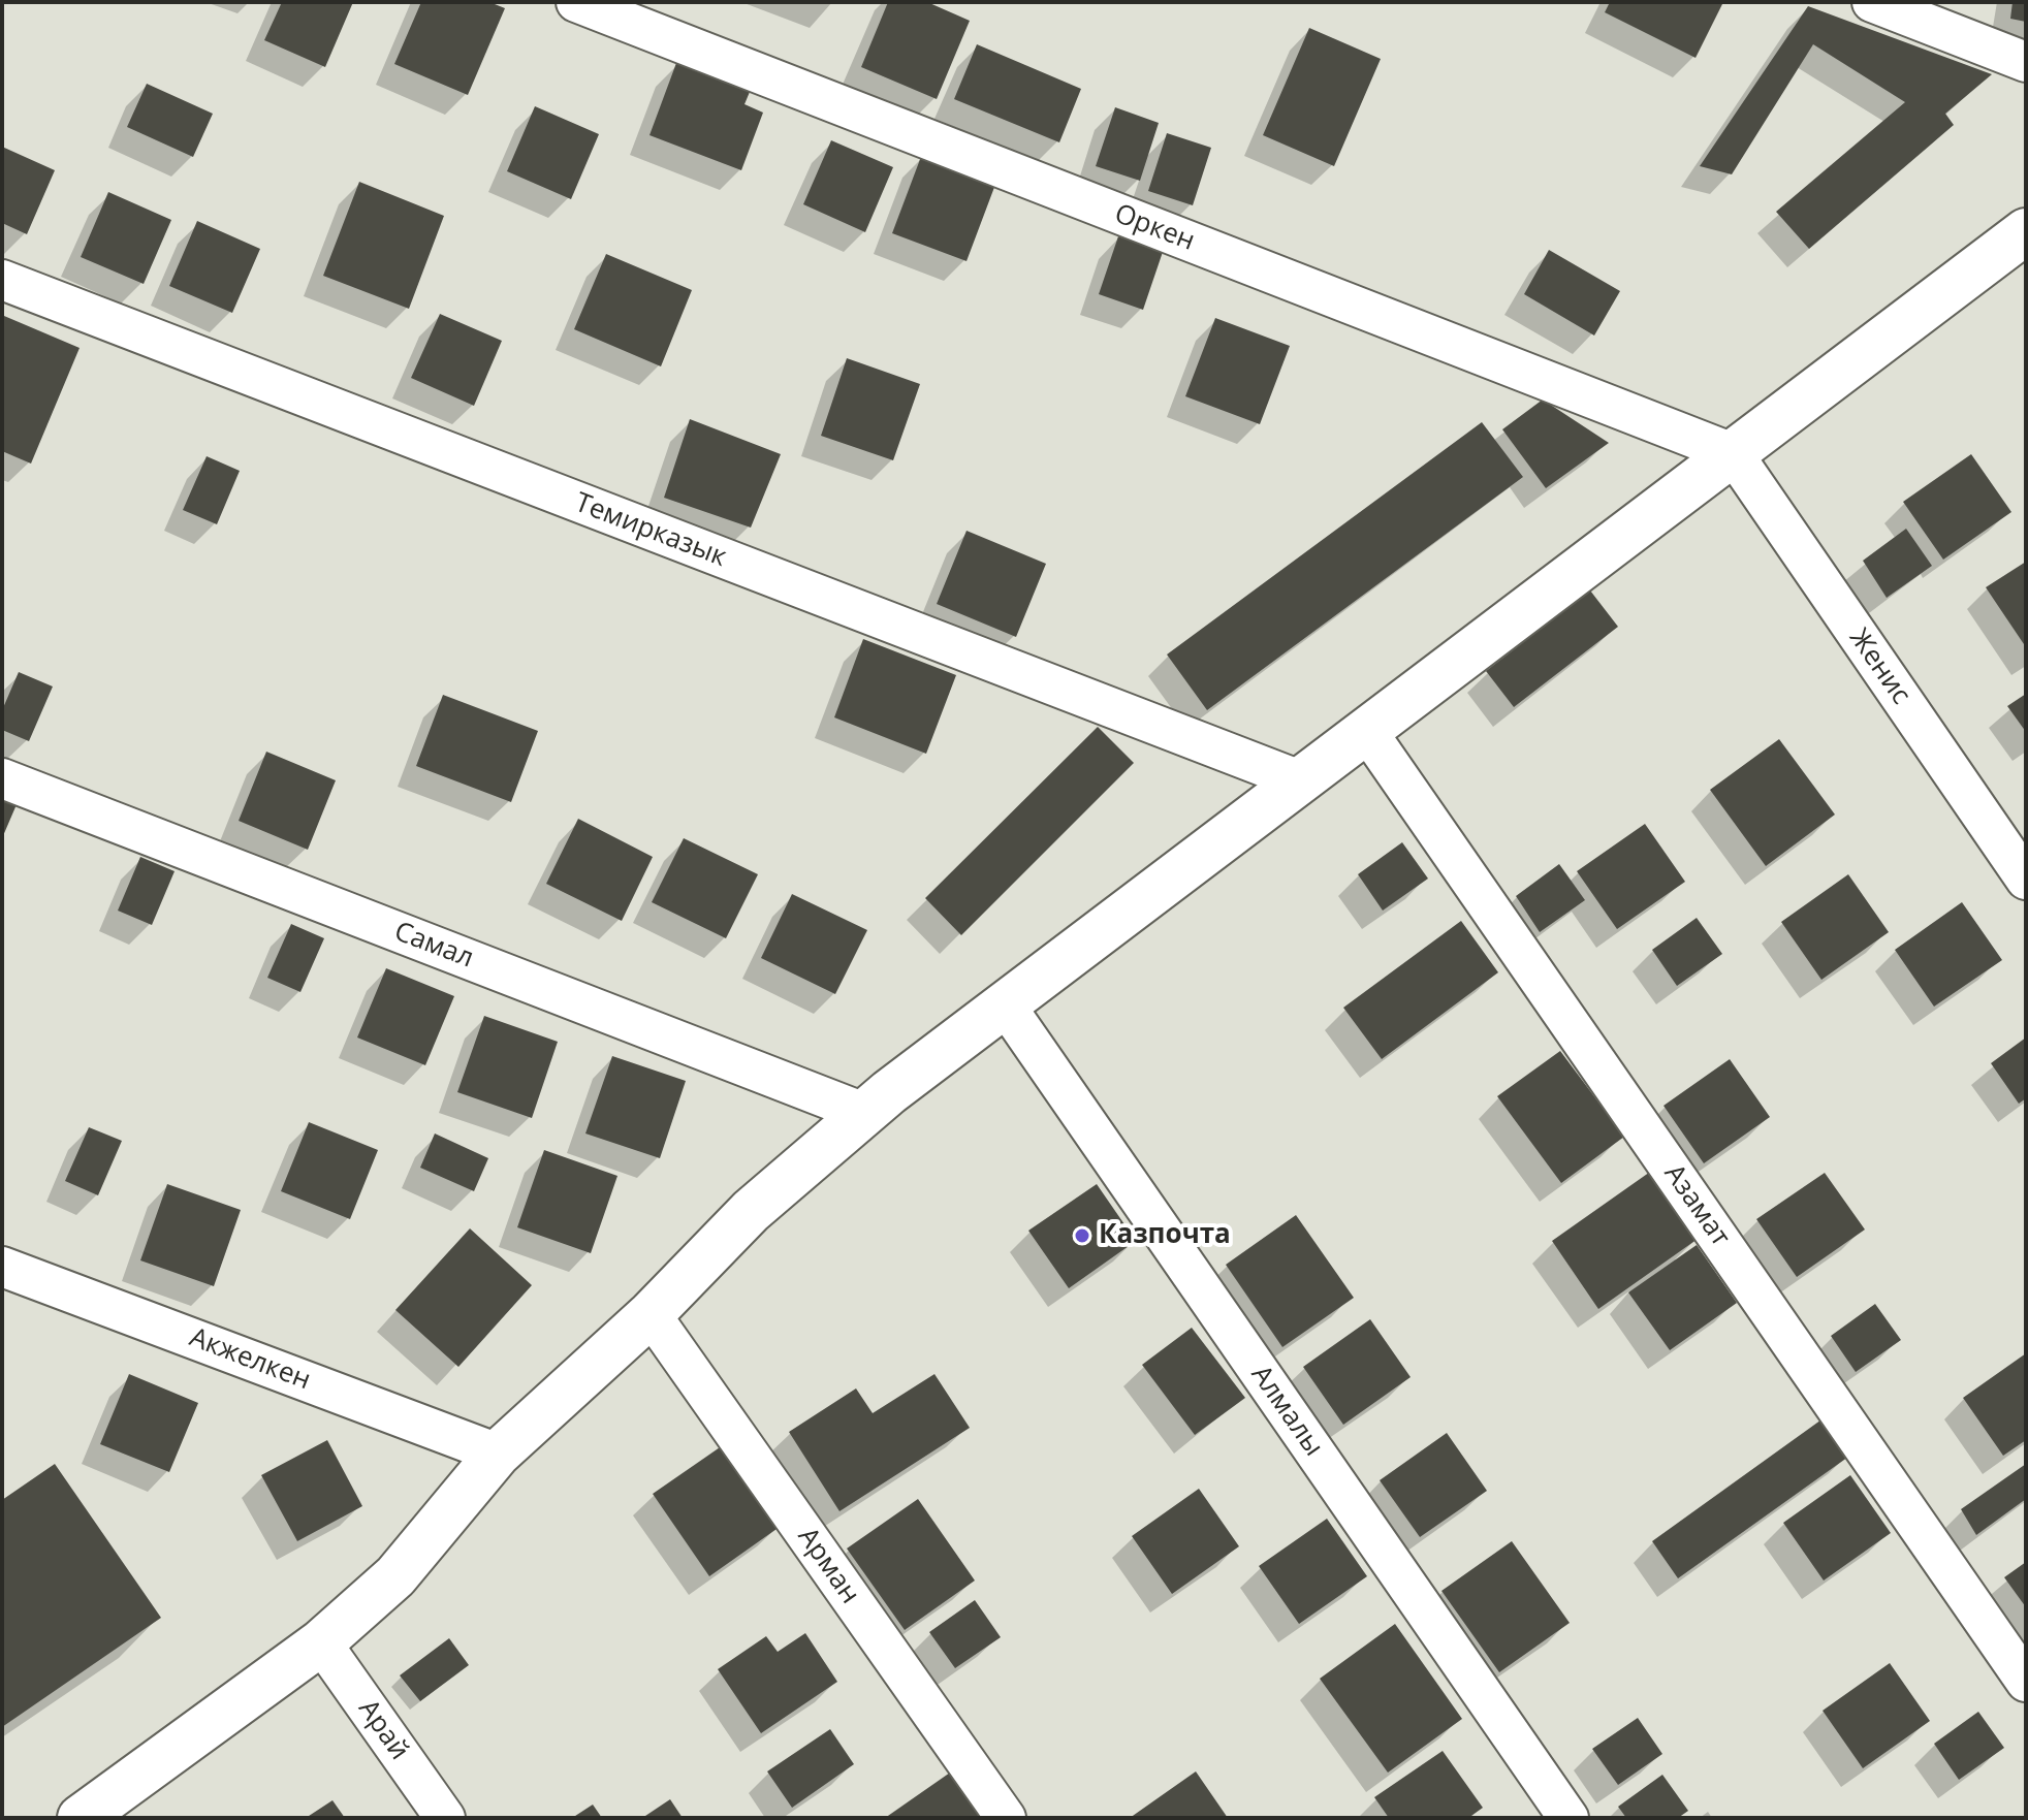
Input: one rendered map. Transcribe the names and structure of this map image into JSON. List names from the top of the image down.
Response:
{
  "streets": {
    "street": [
      "Оркен",
      "Темирказык",
      "Женис",
      "Самал",
      "Азамат",
      "Акжелкен",
      "Алмалы",
      "Арман",
      "Арай"
    ]
  },
  "crossings": [
    ["Оркен", "Женис"]
  ],
  "places": ["Казпочта"]
}
